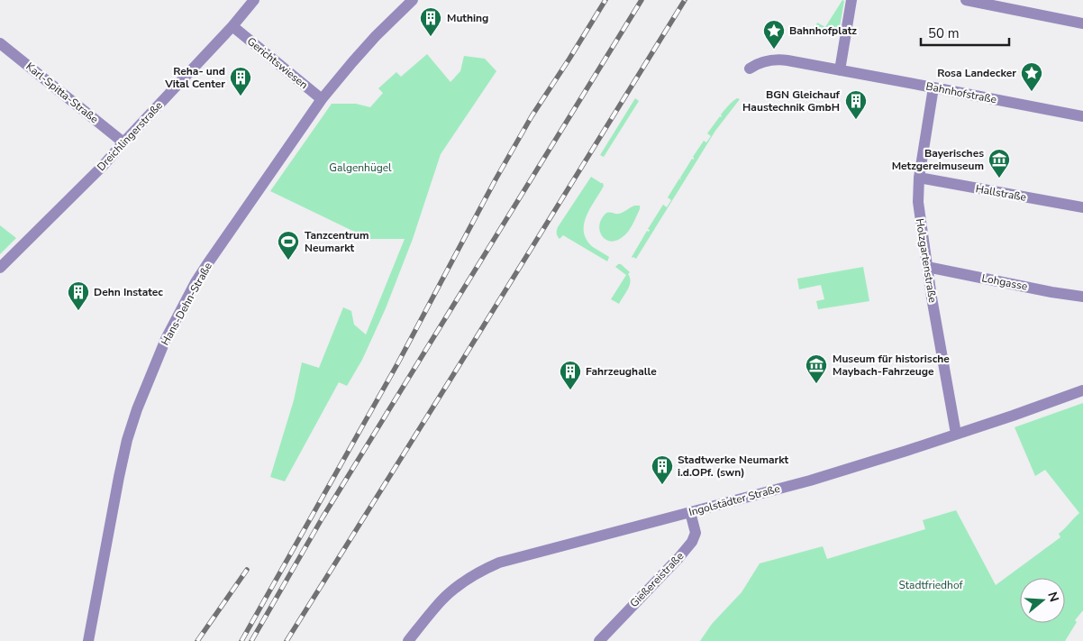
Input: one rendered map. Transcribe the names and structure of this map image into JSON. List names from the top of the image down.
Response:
{
  "streets": {
    "street": [
      "Gerichtswiesen",
      "Karl-Spitta-Straße",
      "Bahnhofstraße",
      "Dreichlingerstraße",
      "Hallstraße",
      "Holzgartenstraße",
      "Lohgasse",
      "Hans-Dehn-Straße",
      "Ingolstädter Straße",
      "Gießereistraße"
    ]
  },
  "crossings": [
    ["Gerichtswiesen", "Dreichlingerstraße"],
    ["Gerichtswiesen", "Hans-Dehn-Straße"],
    ["Karl-Spitta-Straße", "Dreichlingerstraße"],
    ["Bahnhofstraße", "Holzgartenstraße"],
    ["Hallstraße", "Holzgartenstraße"],
    ["Holzgartenstraße", "Lohgasse"],
    ["Holzgartenstraße", "Ingolstädter Straße"],
    ["Ingolstädter Straße", "Gießereistraße"]
  ],
  "parks": ["Galgenhügel", "Stadtfriedhof"],
  "places": {
    "building": [
      "Muthing",
      "Reha- und Vital Center",
      "BGN Gleichauf Haustechnik GmbH",
      "Dehn Instatec",
      "Fahrzeughalle",
      "Stadtwerke Neumarkt i.d.OPf. (swn)"
    ],
    "place": ["Bahnhofplatz", "Rosa Landecker"],
    "museum": ["Bayerisches Metzgereimuseum", "Museum für historische Maybach-Fahrzeuge"],
    "sports": ["Tanzcentrum Neumarkt"]
  },
  "scale_bar": "50 m",
  "north": "right"
}
